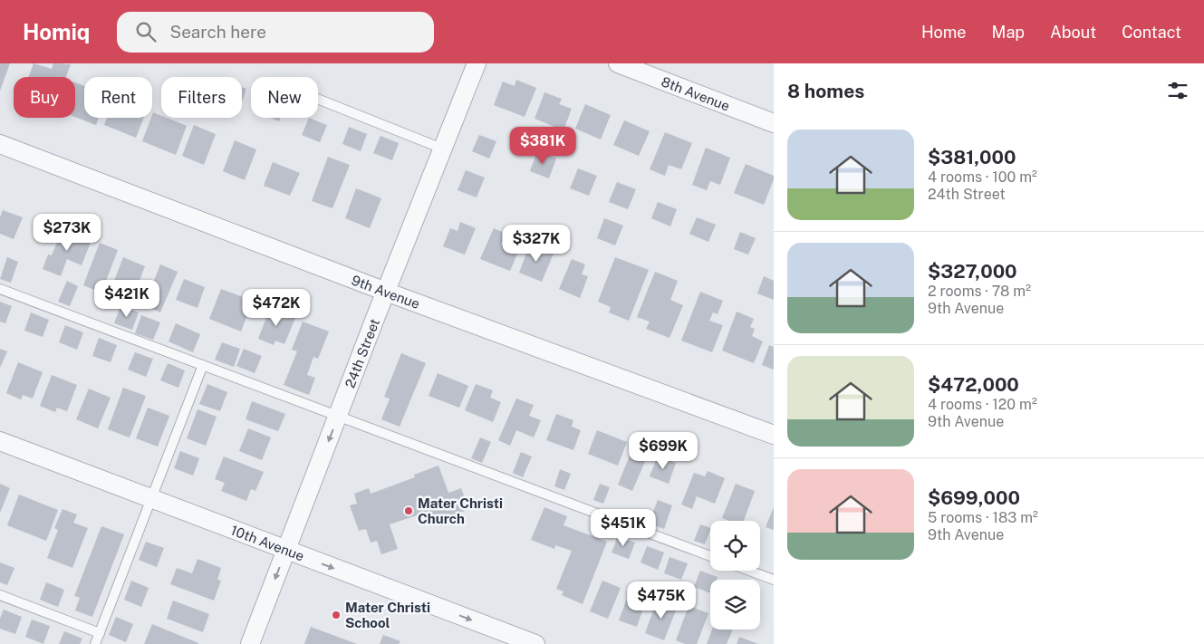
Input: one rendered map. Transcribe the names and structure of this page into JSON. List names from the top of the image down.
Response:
{
  "streets": {
    "street": [
      "8th Avenue",
      "9th Avenue",
      "24th Street",
      "10th Avenue"
    ]
  },
  "crossings": [
    ["9th Avenue", "24th Street"],
    ["24th Street", "10th Avenue"]
  ],
  "one_way": ["24th Street", "10th Avenue"],
  "places": ["Mater Christi Church", "Mater Christi School"],
  "page": {
    "header": "Homiq",
    "search": "Search here",
    "nav": [
      "Home",
      "Map",
      "About",
      "Contact"
    ],
    "heading": "8 homes",
    "chip": [
      "Buy",
      "Rent",
      "Filters",
      "New"
    ],
    "list": [
      {
        "name": "$381,000",
        "note": "4 rooms · 100 m² · 24th Street"
      },
      {
        "name": "$327,000",
        "note": "2 rooms · 78 m² · 9th Avenue"
      },
      {
        "name": "$472,000",
        "note": "4 rooms · 120 m² · 9th Avenue"
      },
      {
        "name": "$699,000",
        "note": "5 rooms · 183 m² · 9th Avenue"
      }
    ],
    "price": [
      "$381K",
      "$273K",
      "$327K",
      "$421K",
      "$472K",
      "$699K",
      "$451K",
      "$475K"
    ]
  }
}
